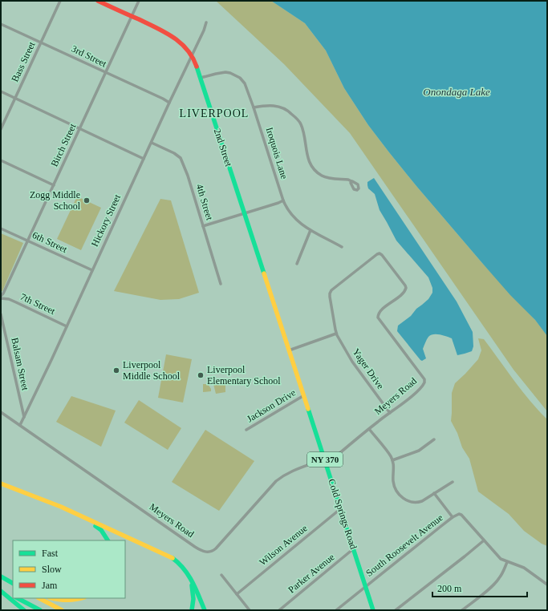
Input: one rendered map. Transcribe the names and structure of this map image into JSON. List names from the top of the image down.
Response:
{
  "streets": {
    "main road": ["2nd Street", "NY 370", "Cold Springs Road"],
    "street": [
      "3rd Street",
      "Bass Street",
      "Birch Street",
      "Iroquois Lane",
      "4th Street",
      "Hickory Street",
      "6th Street",
      "7th Street",
      "Balsam Street",
      "Yager Drive",
      "Meyers Road",
      "Jackson Drive",
      "Wilson Avenue",
      "South Roosevelt Avenue",
      "Parker Avenue"
    ]
  },
  "crossings": [
    ["3rd Street", "Bass Street"],
    ["3rd Street", "Birch Street"],
    ["3rd Street", "Hickory Street"],
    ["Birch Street", "2nd Street"],
    ["Birch Street", "6th Street"],
    ["Birch Street", "7th Street"],
    ["2nd Street", "Iroquois Lane"],
    ["2nd Street", "Hickory Street"],
    ["2nd Street", "Cold Springs Road"],
    ["4th Street", "Hickory Street"],
    ["Hickory Street", "6th Street"],
    ["Hickory Street", "7th Street"],
    ["Hickory Street", "Balsam Street"],
    ["Hickory Street", "Meyers Road"],
    ["Yager Drive", "Meyers Road"],
    ["Meyers Road", "Cold Springs Road"],
    ["Jackson Drive", "Cold Springs Road"],
    ["Cold Springs Road", "Wilson Avenue"],
    ["Cold Springs Road", "South Roosevelt Avenue"],
    ["Cold Springs Road", "Parker Avenue"]
  ],
  "districts": ["LIVERPOOL"],
  "water": ["Onondaga Lake"],
  "places": ["Zogg Middle School", "Liverpool Middle School", "Liverpool Elementary School"],
  "legend": ["Fast", "Slow", "Jam"],
  "scale_bar": "200 m"
}
